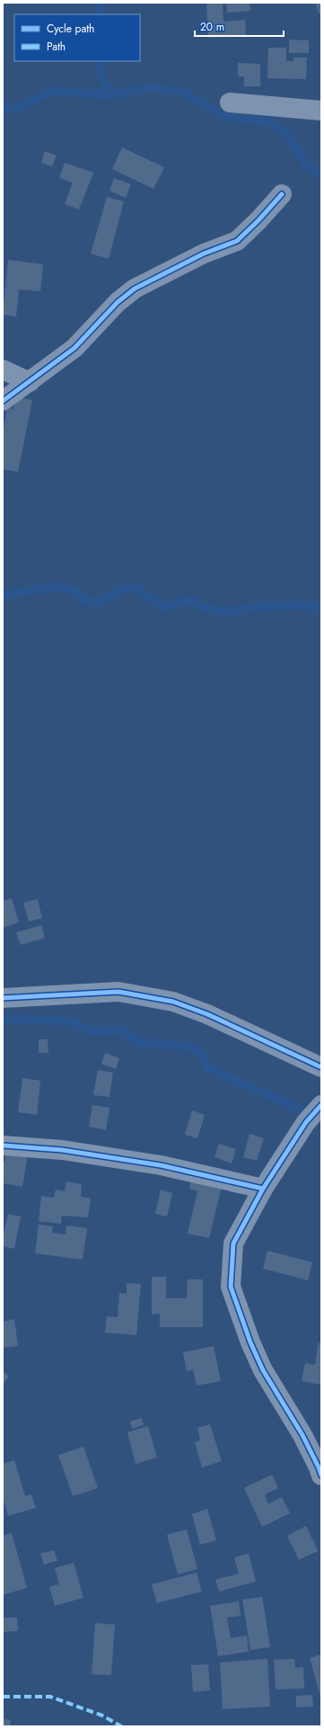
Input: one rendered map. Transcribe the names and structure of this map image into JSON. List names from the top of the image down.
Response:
{
  "legend": ["Cycle path", "Path"],
  "scale_bar": "20 m"
}
